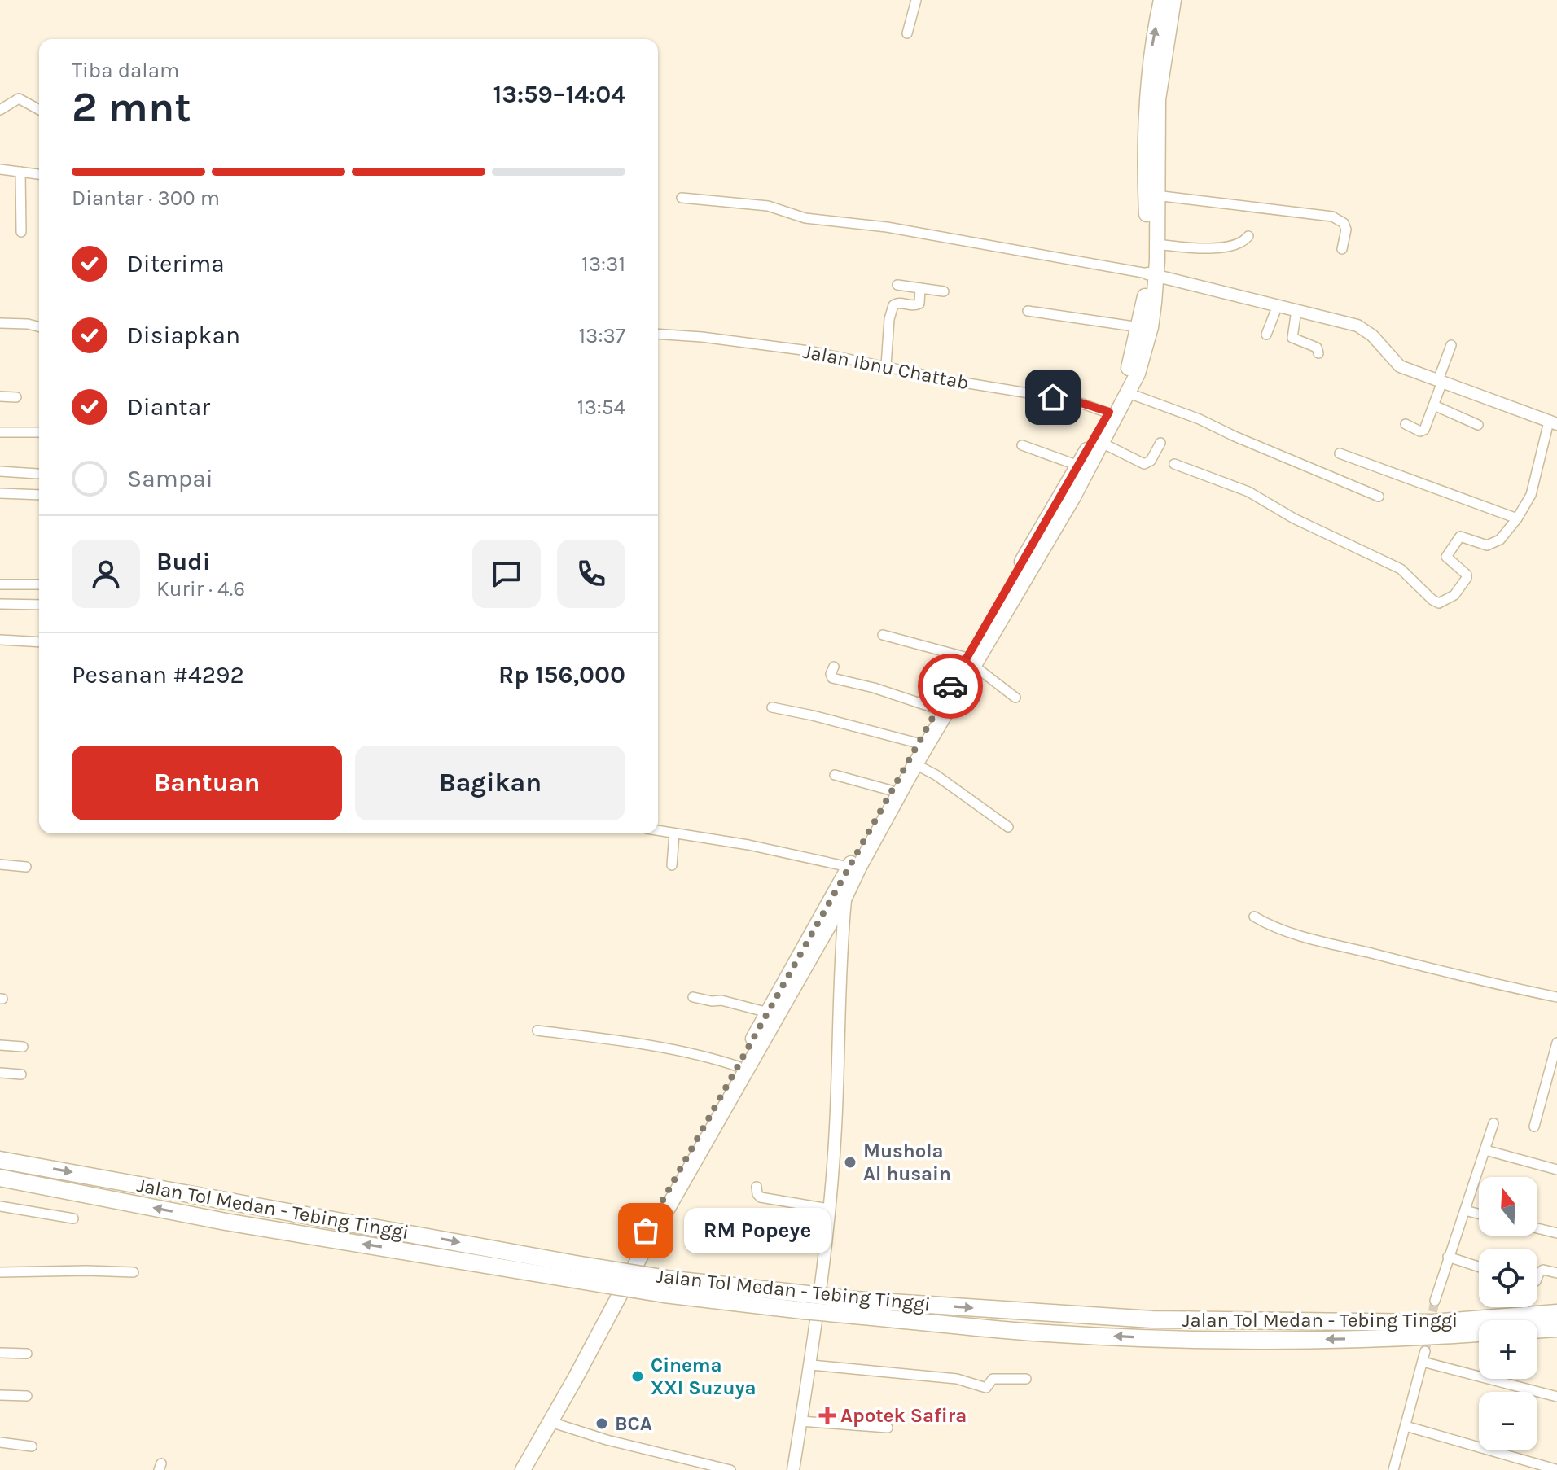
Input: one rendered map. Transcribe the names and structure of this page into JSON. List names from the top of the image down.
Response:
{
  "streets": {
    "highway": ["Jalan Tol Medan - Tebing Tinggi"],
    "street": ["Jalan Ibnu Chattab"]
  },
  "places": {
    "other": [
      "Mushola Al husain",
      "RM Popeye",
      "Cinema XXI Suzuya",
      "BCA"
    ],
    "health": ["Apotek Safira"]
  },
  "north": "top",
  "page": {
    "heading": ["2 mnt", "Tiba dalam", "13:59–14:04"],
    "panel": [
      "Budi",
      "Kurir · 4.6",
      "Pesanan #4292",
      "Rp 156,000"
    ],
    "bar": "Diantar · 300 m",
    "list": [
      ["Diterima", "13:31"],
      ["Disiapkan", "13:37"],
      ["Diantar", "13:54"],
      "Sampai"
    ],
    "buttons": ["Bantuan", "Bagikan"],
    "map_buttons": ["+", "−"],
    "bubble": "RM Popeye"
  }
}
